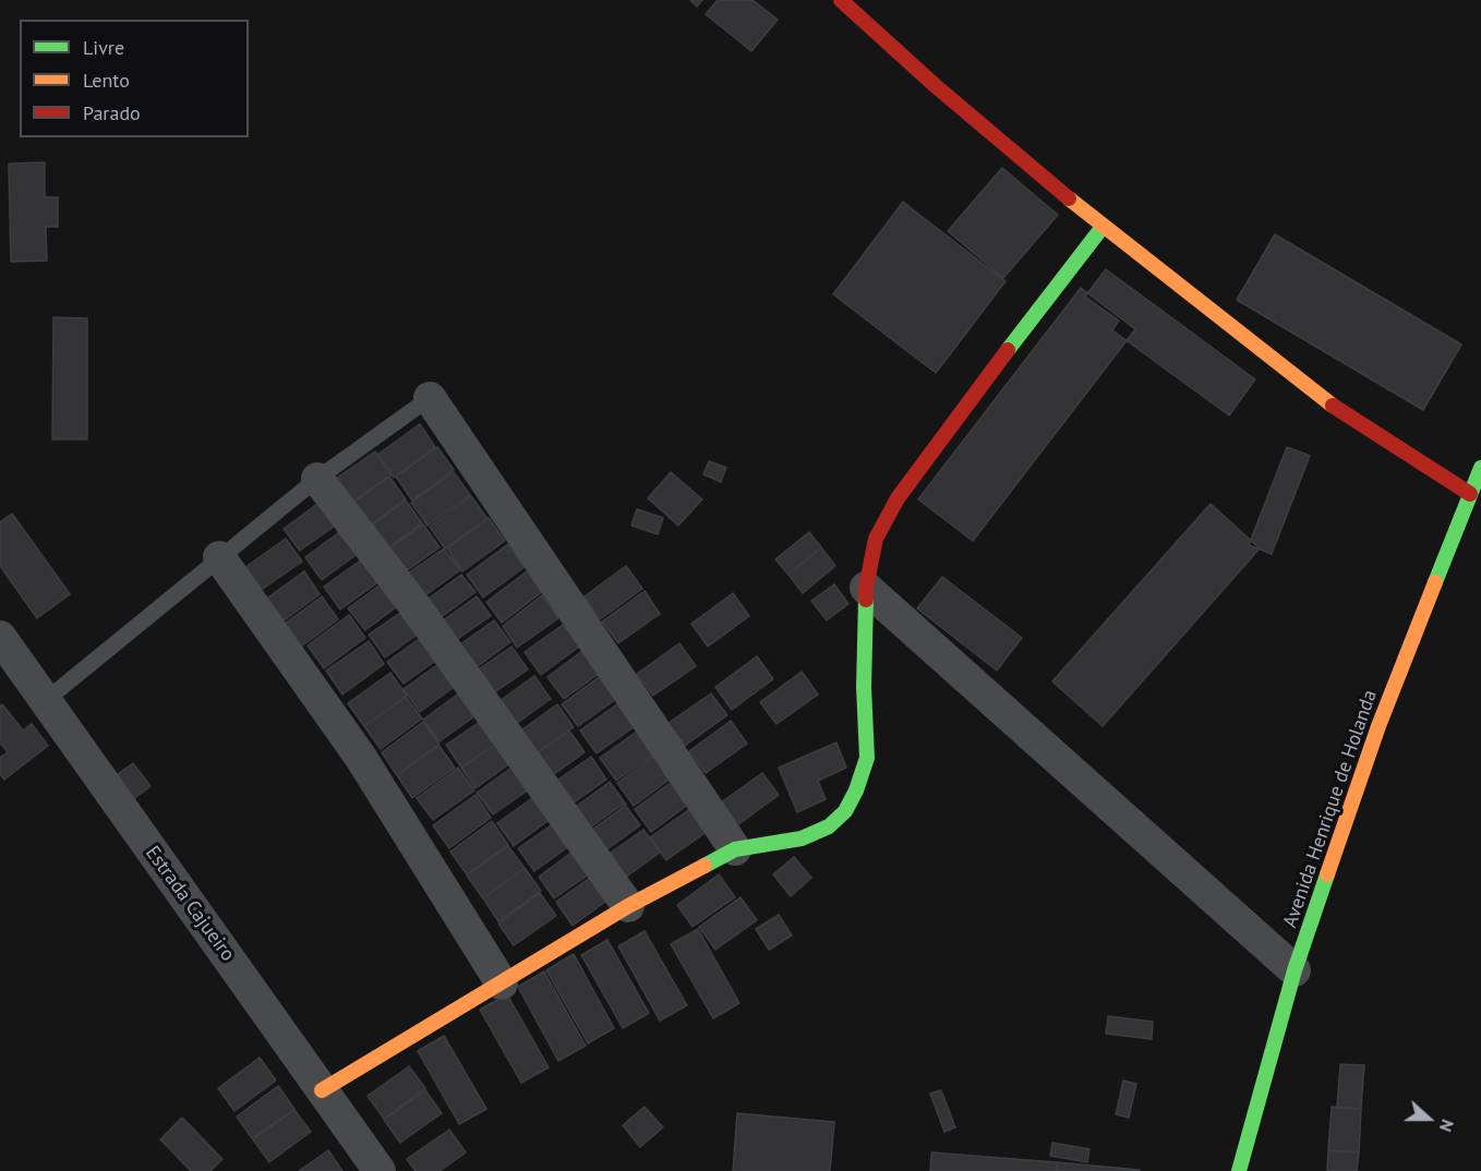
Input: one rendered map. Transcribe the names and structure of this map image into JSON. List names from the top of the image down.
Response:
{
  "streets": {
    "street": ["Avenida Henrique de Holanda", "Estrada Cajueiro"]
  },
  "legend": ["Livre", "Lento", "Parado"],
  "north": "right"
}
